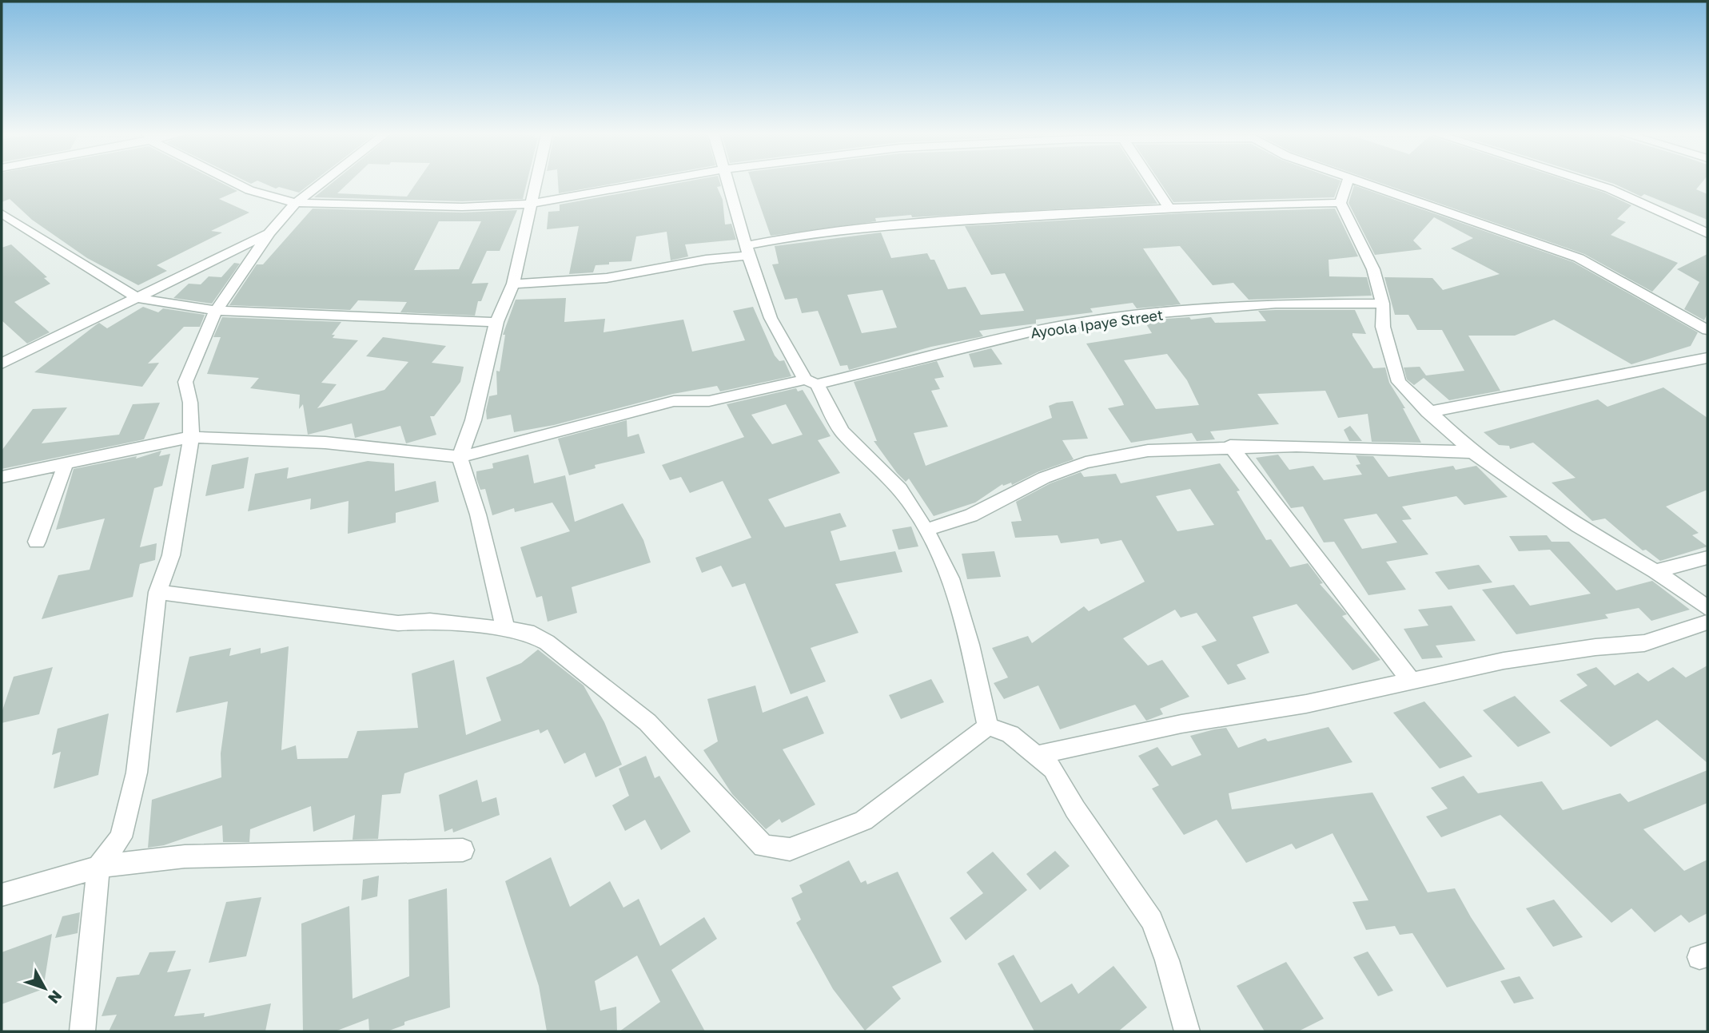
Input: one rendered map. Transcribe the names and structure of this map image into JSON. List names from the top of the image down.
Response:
{
  "streets": {
    "street": ["Ayoola Ipaye Street"]
  },
  "north": "bottom right"
}
